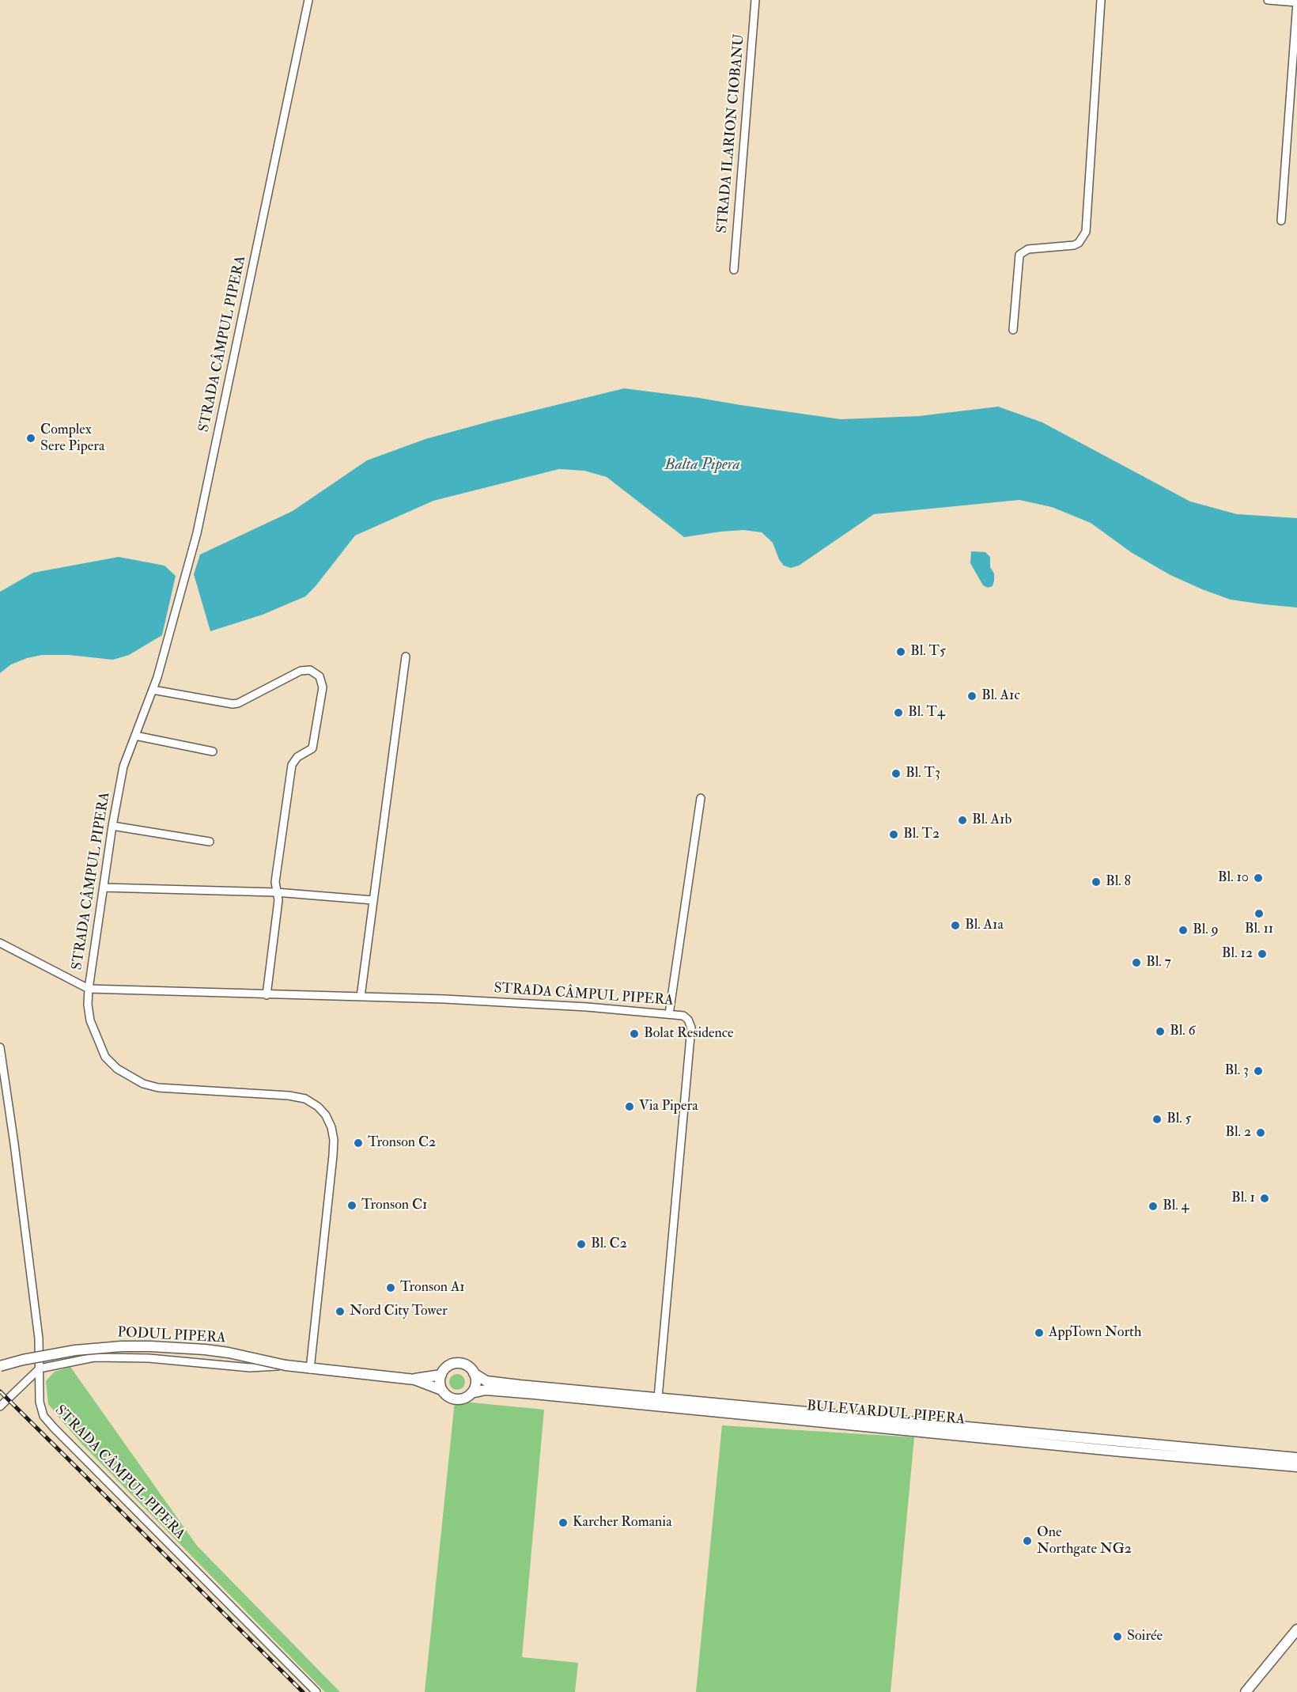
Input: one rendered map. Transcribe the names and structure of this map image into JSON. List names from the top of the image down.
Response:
{
  "streets": {
    "main road": ["PODUL PIPERA", "BULEVARDUL PIPERA"],
    "street": ["STRADA ILARION CIOBANU", "STRADA CÂMPUL PIPERA"]
  },
  "crossings": [
    ["STRADA CÂMPUL PIPERA", "BULEVARDUL PIPERA"]
  ],
  "water": ["Balta Pipera"],
  "places": [
    "Complex Sere Pipera",
    "Bl. T5",
    "Bl. A1c",
    "Bl. T4",
    "Bl. T3",
    "Bl. A1b",
    "Bl. T2",
    "Bl. 10",
    "Bl. 8",
    "Bl. 11",
    "Bl. A1a",
    "Bl. 9",
    "Bl. 12",
    "Bl. 7",
    "Bl. 6",
    "Bolat Residence",
    "Bl. 3",
    "Via Pipera",
    "Bl. 5",
    "Bl. 2",
    "Tronson C2",
    "Bl. 1",
    "Tronson C1",
    "Bl. 4",
    "Bl. C2",
    "Tronson A1",
    "Nord City Tower",
    "AppTown North",
    "Karcher Romania",
    "One Northgate NG2",
    "Soirée"
  ]
}
